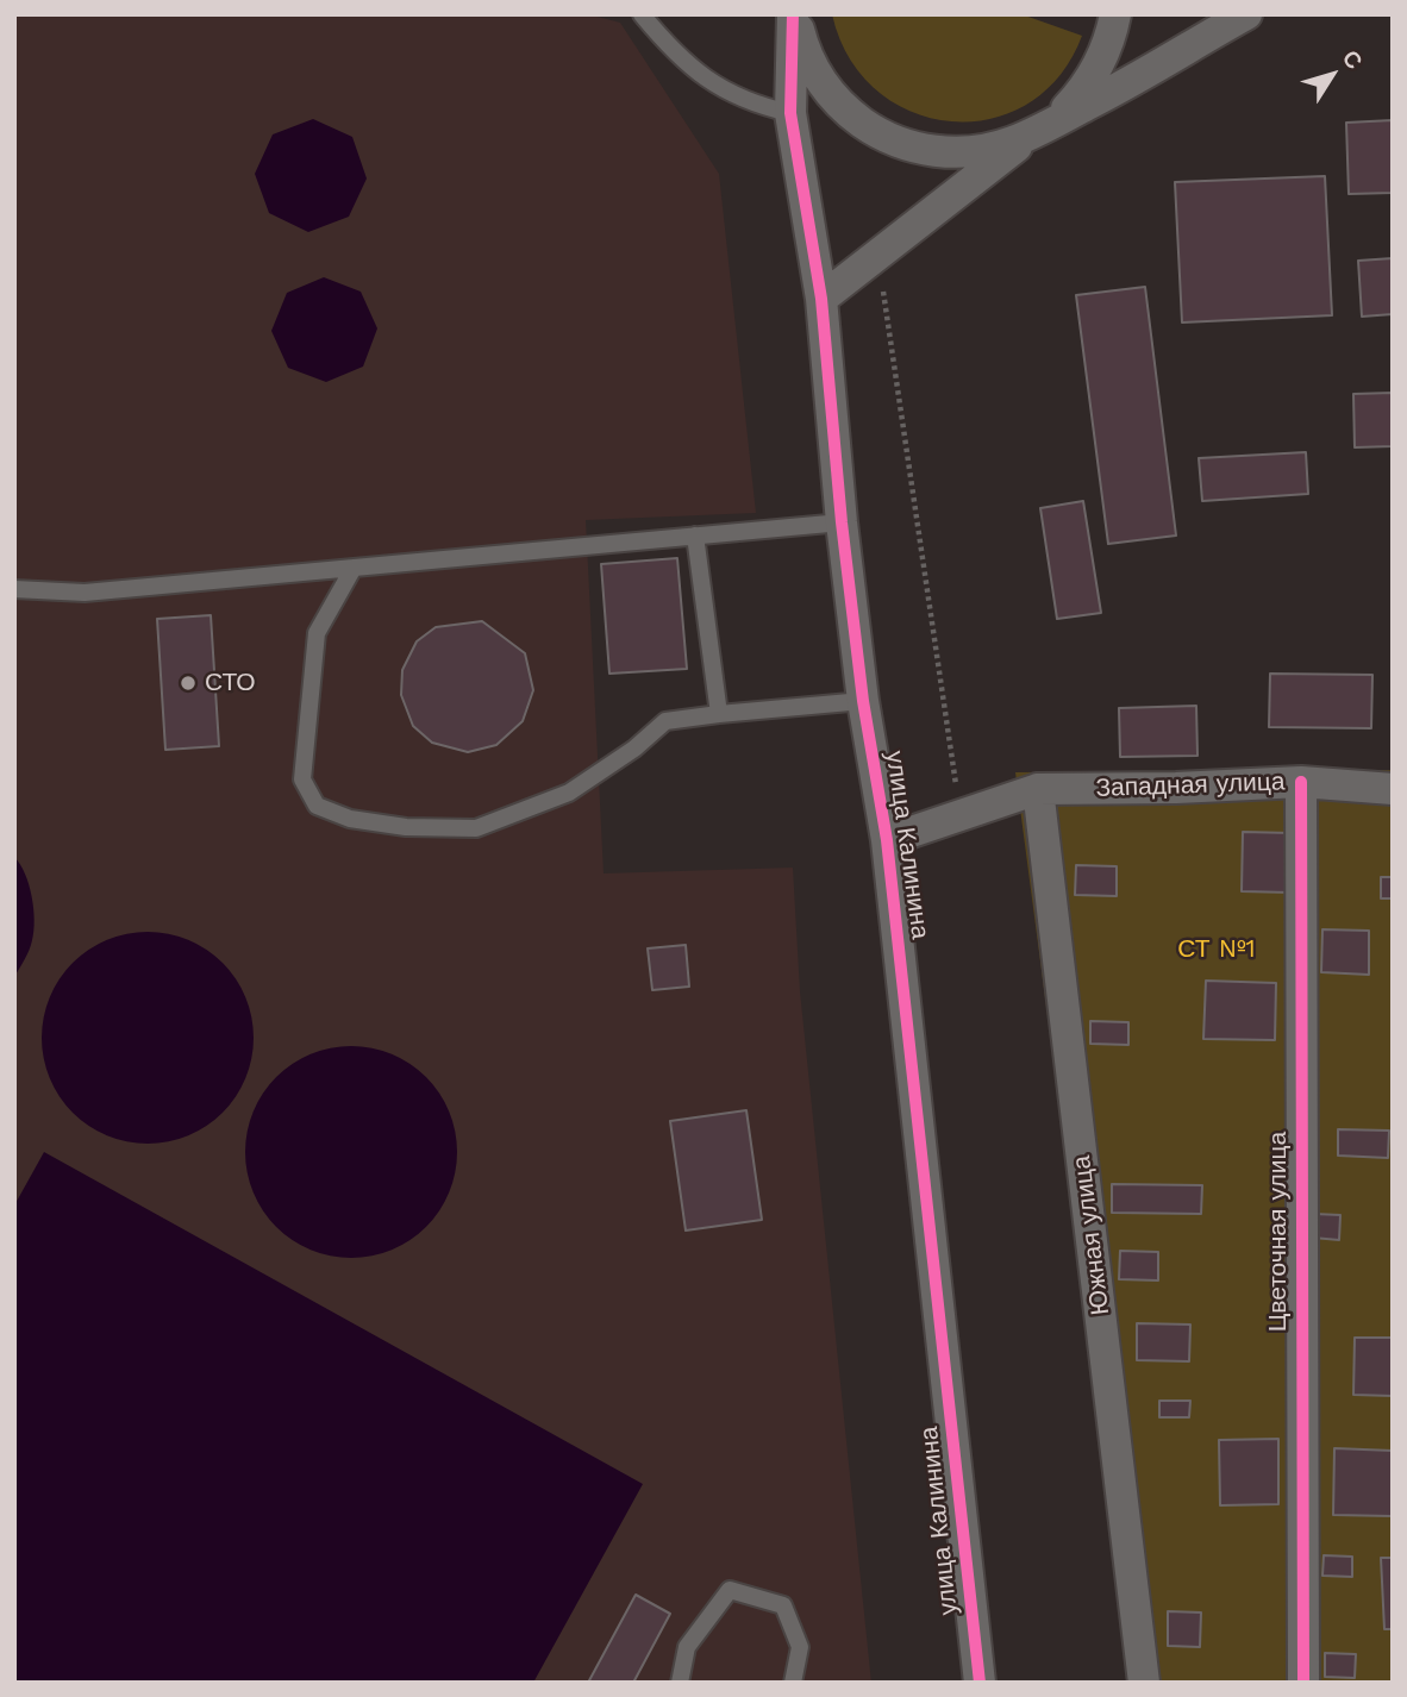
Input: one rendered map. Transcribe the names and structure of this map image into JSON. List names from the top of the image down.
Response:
{
  "streets": {
    "street": [
      "Западная улица",
      "улица Калинина",
      "Цветочная улица",
      "Южная улица"
    ]
  },
  "crossings": [
    ["Западная улица", "улица Калинина"],
    ["Западная улица", "Цветочная улица"],
    ["Западная улица", "Южная улица"]
  ],
  "parks": ["СТ №1"],
  "places": ["СТО"],
  "north": "top right"
}
